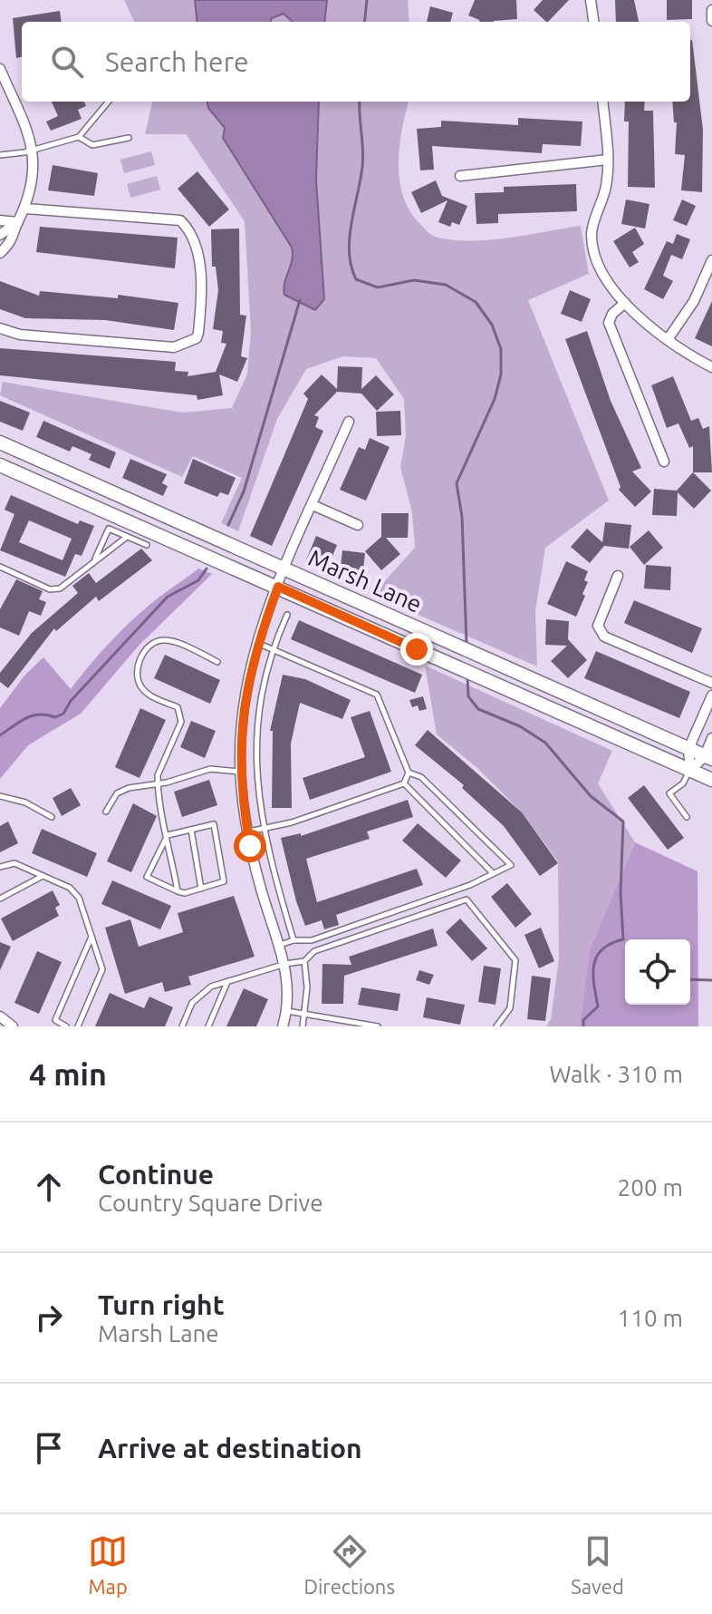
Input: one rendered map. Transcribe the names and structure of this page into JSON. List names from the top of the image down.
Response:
{
  "streets": {
    "main road": ["Marsh Lane"]
  },
  "page": {
    "search": "Search here",
    "heading": ["4 min", "Walk · 310 m"],
    "list": [
      ["Continue", "Country Square Drive", "200 m"],
      ["Turn right", "Marsh Lane", "110 m"],
      "Arrive at destination"
    ],
    "nav": ["Map", "Directions", "Saved"]
  }
}
